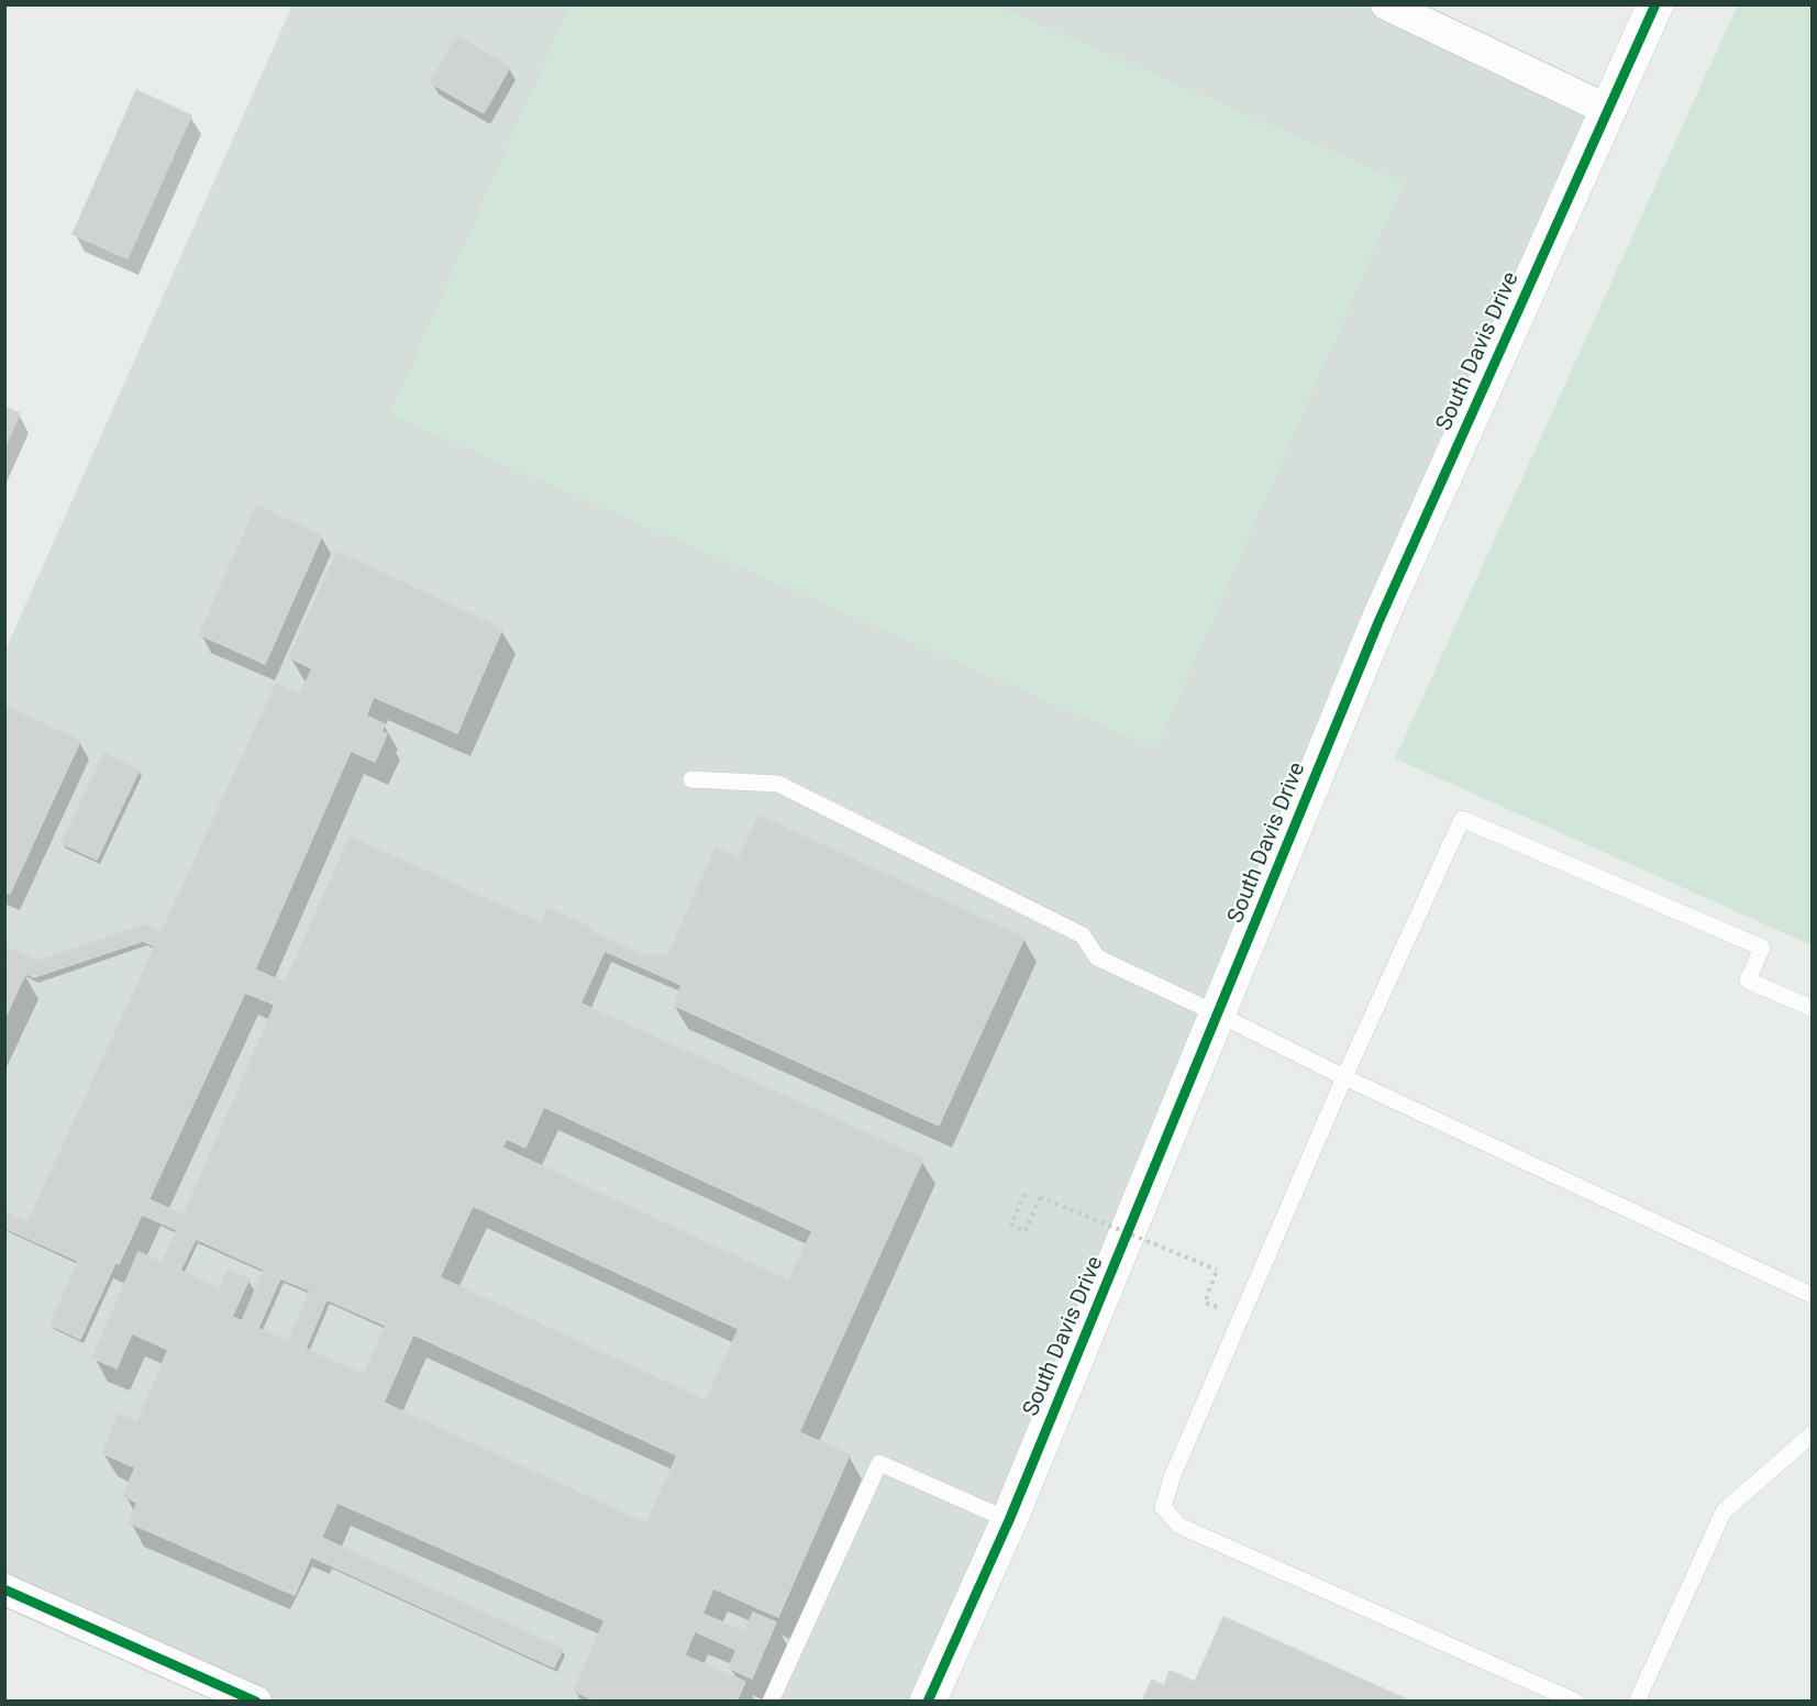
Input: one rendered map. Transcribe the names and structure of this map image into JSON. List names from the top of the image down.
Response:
{
  "streets": {
    "street": ["South Davis Drive"]
  }
}
